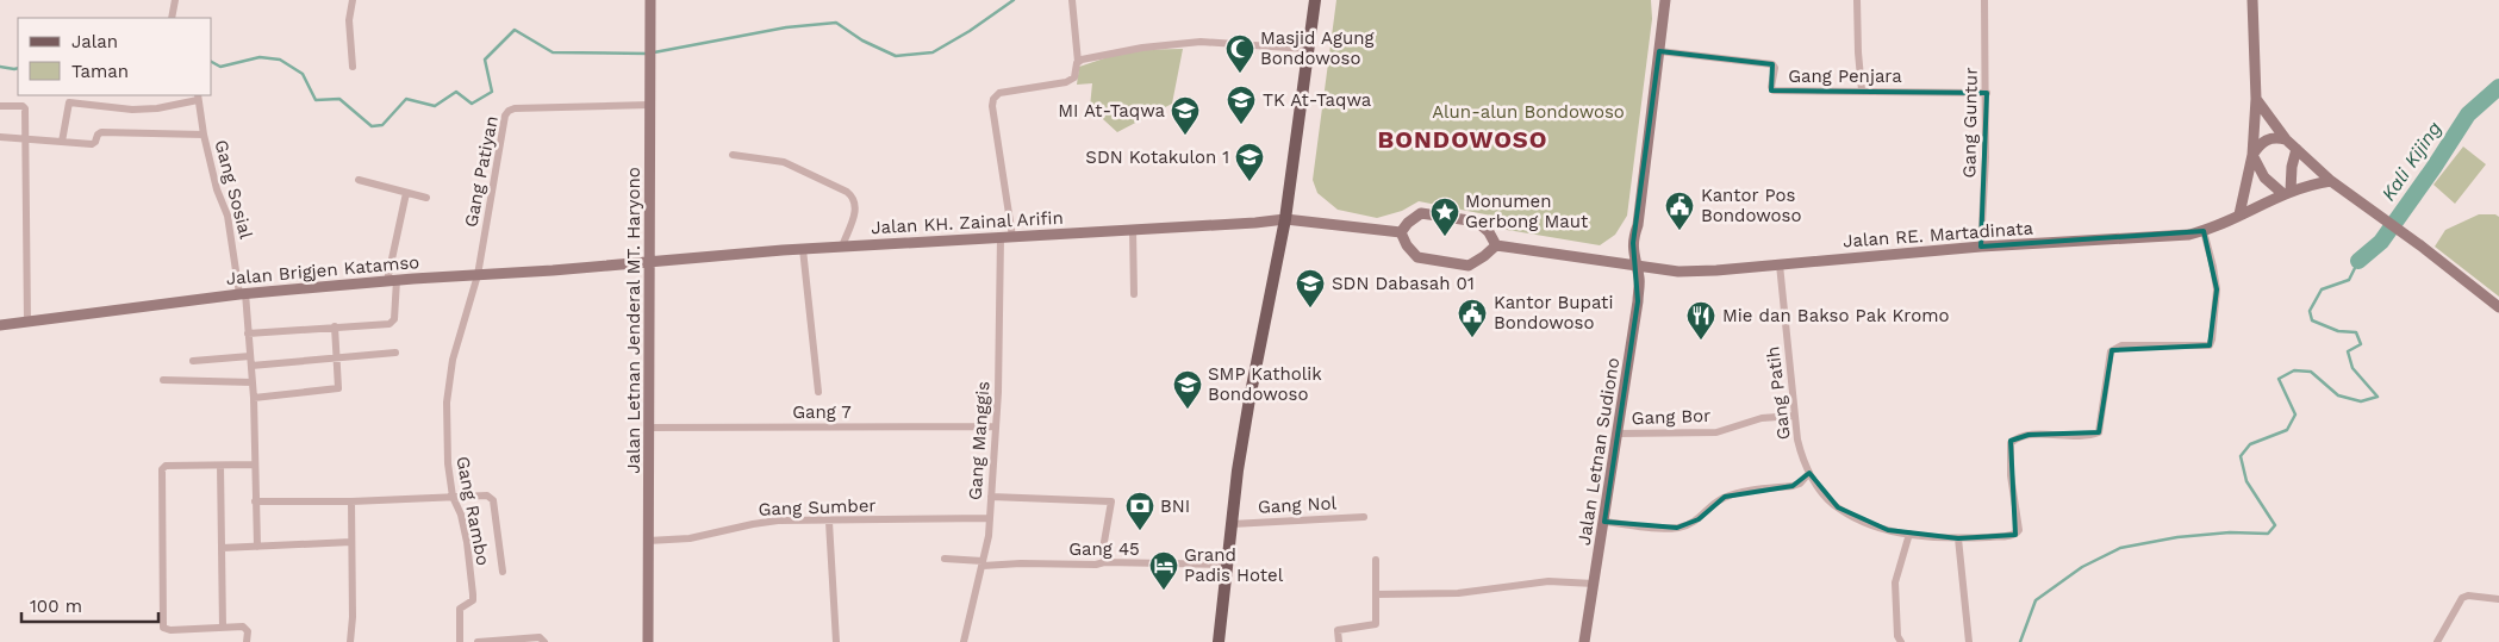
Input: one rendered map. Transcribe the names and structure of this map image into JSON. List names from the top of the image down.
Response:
{
  "streets": {
    "main road": [
      "Jalan KH. Zainal Arifin",
      "Jalan RE. Martadinata",
      "Jalan Brigjen Katamso",
      "Jalan Letnan Jenderal MT. Haryono",
      "Jalan Letnan Sudiono"
    ],
    "street": [
      "Gang Penjara",
      "Gang Guntur",
      "Gang Patiyan",
      "Gang Sosial",
      "Gang Patih",
      "Gang 7",
      "Gang Bor",
      "Gang Manggis",
      "Gang Nol",
      "Gang Sumber",
      "Gang Rambo",
      "Gang 45"
    ]
  },
  "crossings": [
    ["Gang Penjara", "Gang Guntur"],
    ["Gang Penjara", "Jalan Letnan Sudiono"],
    ["Gang Guntur", "Jalan RE. Martadinata"],
    ["Gang Patiyan", "Jalan Brigjen Katamso"],
    ["Gang Patiyan", "Jalan Letnan Jenderal MT. Haryono"],
    ["Gang Patiyan", "Gang Rambo"],
    ["Gang Sosial", "Jalan Brigjen Katamso"],
    ["Jalan KH. Zainal Arifin", "Jalan Brigjen Katamso"],
    ["Jalan KH. Zainal Arifin", "Jalan Letnan Jenderal MT. Haryono"],
    ["Jalan KH. Zainal Arifin", "Gang Manggis"],
    ["Jalan RE. Martadinata", "Gang Patih"],
    ["Jalan RE. Martadinata", "Jalan Letnan Sudiono"],
    ["Jalan Brigjen Katamso", "Jalan Letnan Jenderal MT. Haryono"],
    ["Jalan Brigjen Katamso", "Gang Rambo"],
    ["Jalan Letnan Jenderal MT. Haryono", "Gang 7"],
    ["Jalan Letnan Jenderal MT. Haryono", "Gang Sumber"],
    ["Gang Patih", "Gang Bor"],
    ["Gang 7", "Gang Manggis"],
    ["Gang Bor", "Jalan Letnan Sudiono"],
    ["Gang Manggis", "Gang Sumber"],
    ["Gang Manggis", "Gang 45"]
  ],
  "districts": ["BONDOWOSO"],
  "water": ["Kali Kijing"],
  "parks": ["Alun-alun Bondowoso"],
  "places": {
    "mosque": ["Masjid Agung Bondowoso"],
    "school or university": [
      "TK At-Taqwa",
      "MI At-Taqwa",
      "SDN Kotakulon 1",
      "SDN Dabasah 01",
      "SMP Katholik Bondowoso"
    ],
    "public building": ["Kantor Pos Bondowoso", "Kantor Bupati Bondowoso"],
    "place": ["Monumen Gerbong Maut"],
    "restaurant": ["Mie dan Bakso Pak Kromo"],
    "bank": ["BNI"],
    "hotel": ["Grand Padis Hotel"]
  },
  "legend": ["Jalan", "Taman"],
  "scale_bar": "100 m"
}
